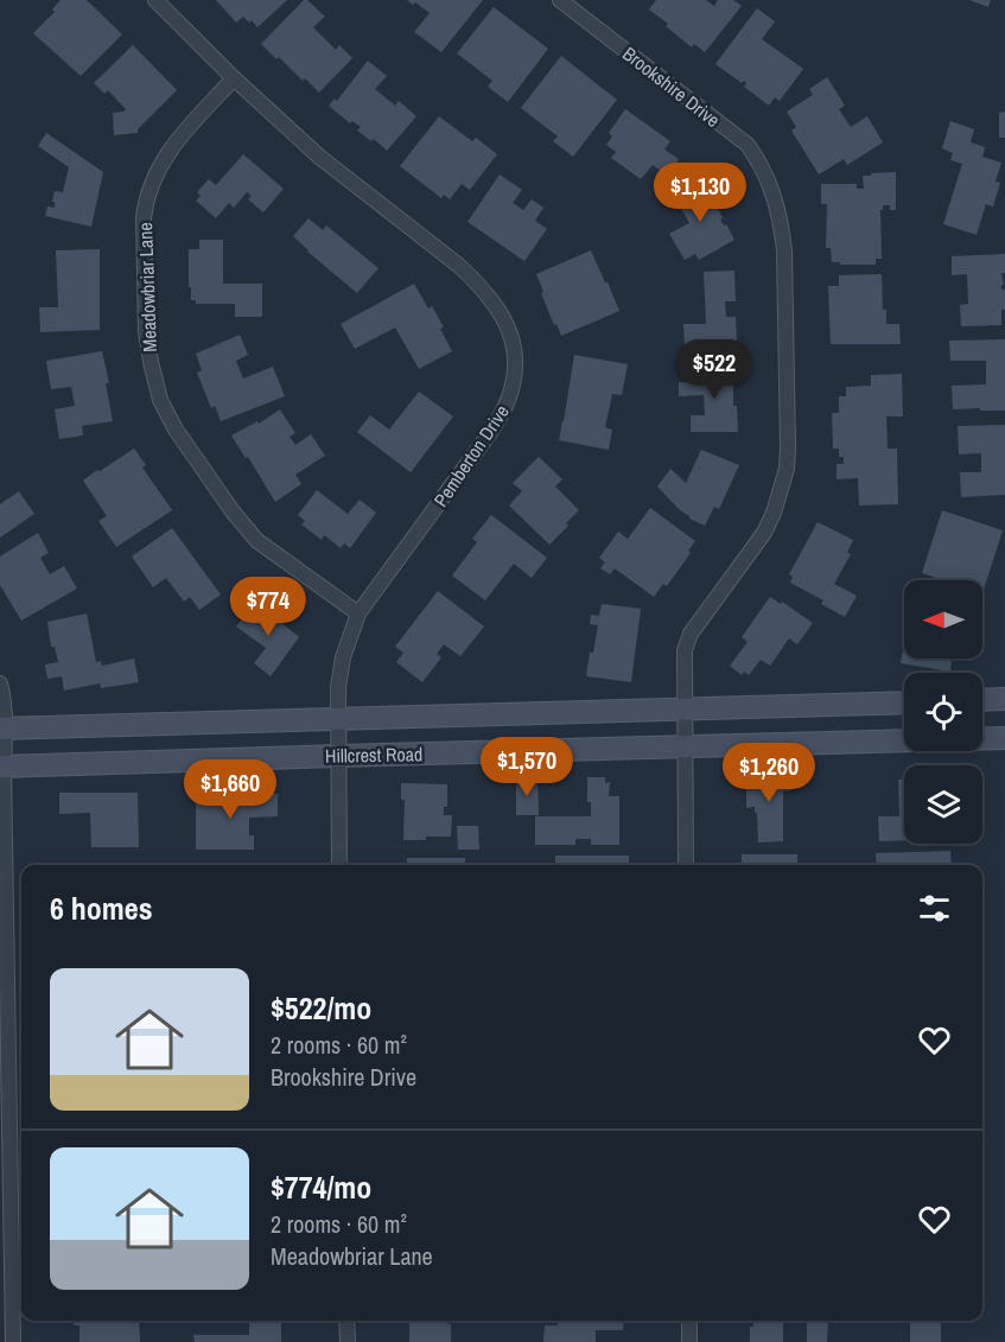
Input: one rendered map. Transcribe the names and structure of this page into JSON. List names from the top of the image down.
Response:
{
  "streets": {
    "main road": ["Hillcrest Road"],
    "street": ["Brookshire Drive", "Meadowbriar Lane", "Pemberton Drive"]
  },
  "crossings": [
    ["Brookshire Drive", "Hillcrest Road"],
    ["Meadowbriar Lane", "Pemberton Drive"],
    ["Pemberton Drive", "Hillcrest Road"]
  ],
  "north": "left",
  "page": {
    "price": [
      "$1,130",
      "$522",
      "$774",
      "$1,570",
      "$1,260",
      "$1,660"
    ],
    "heading": "6 homes",
    "list": [
      {
        "name": "$522/mo",
        "note": "2 rooms · 60 m² · Brookshire Drive"
      },
      {
        "name": "$774/mo",
        "note": "2 rooms · 60 m² · Meadowbriar Lane"
      }
    ]
  }
}
